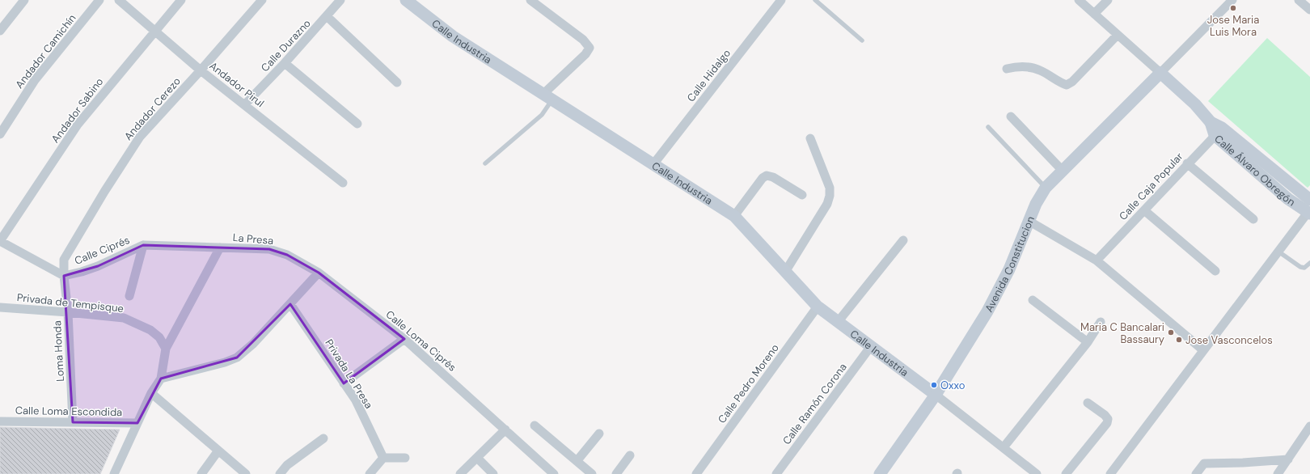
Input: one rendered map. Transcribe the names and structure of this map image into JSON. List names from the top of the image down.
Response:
{
  "streets": {
    "street": [
      "Calle Industria",
      "Calle Durazno",
      "Andador Camichín",
      "Calle Hidalgo",
      "Andador Pirul",
      "Andador Cerezo",
      "Andador Sabino",
      "Calle Álvaro Obregón",
      "Calle Caja Popular",
      "La Presa",
      "Calle Ciprés",
      "Avenida Constitucion",
      "Privada de Tempisque",
      "Calle Loma Ciprés",
      "Loma Honda",
      "Privada La Presa",
      "Calle Pedro Moreno",
      "Calle Ramón Corona",
      "Calle Loma Escondida"
    ]
  },
  "crossings": [
    ["Calle Industria", "Calle Hidalgo"],
    ["Calle Industria", "Avenida Constitucion"],
    ["Calle Industria", "Calle Pedro Moreno"],
    ["Calle Industria", "Calle Ramón Corona"],
    ["Calle Durazno", "Andador Pirul"],
    ["Andador Pirul", "Andador Cerezo"],
    ["Andador Pirul", "Andador Sabino"],
    ["Andador Cerezo", "Loma Honda"],
    ["Calle Álvaro Obregón", "Calle Caja Popular"],
    ["Calle Álvaro Obregón", "Avenida Constitucion"],
    ["La Presa", "Calle Ciprés"],
    ["La Presa", "Calle Loma Ciprés"],
    ["Calle Ciprés", "Loma Honda"],
    ["Privada de Tempisque", "Loma Honda"],
    ["Loma Honda", "Calle Loma Escondida"]
  ],
  "places": [
    "Jose Maria Luis Mora",
    "Maria C Bancalari Bassaury",
    "Jose Vasconcelos",
    "Oxxo"
  ]
}
